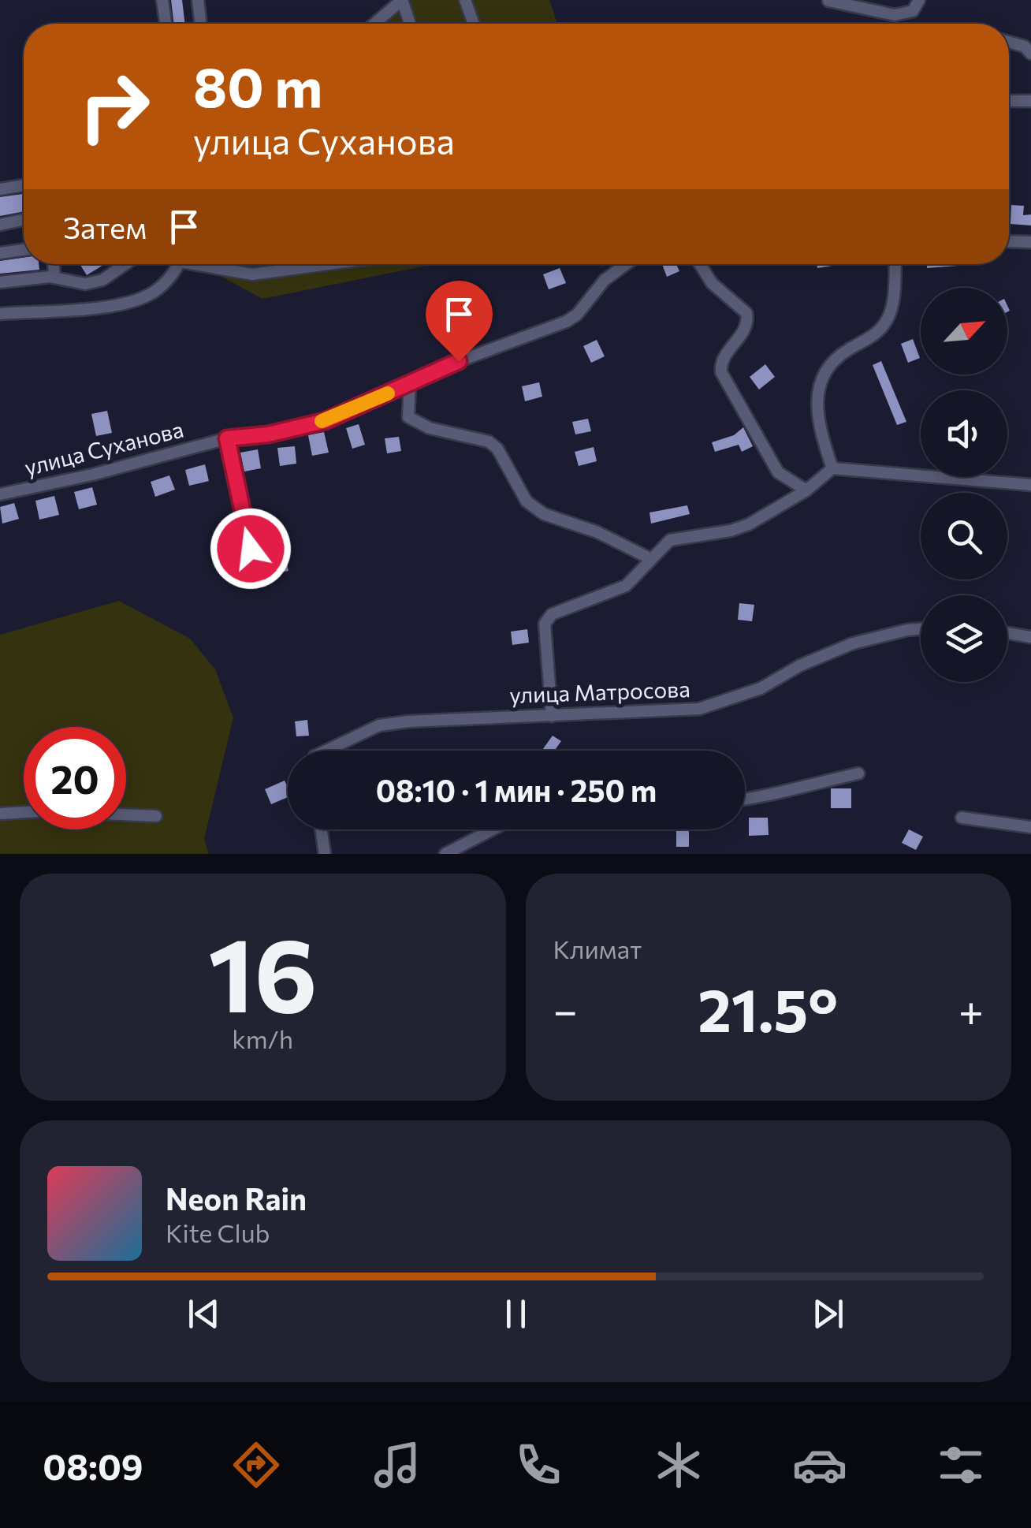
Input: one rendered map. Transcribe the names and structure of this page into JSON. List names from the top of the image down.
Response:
{
  "streets": {
    "street": ["улица Суханова", "улица Матросова"]
  },
  "north": "top right",
  "page": {
    "turn": ["80 m", "улица Суханова"],
    "then": "Затем",
    "limit": "20",
    "trip": "08:10 · 1 мин · 250 m",
    "tile": [
      ["16", "km/h"],
      "Климат"
    ],
    "heat": ["−", "21.5°", "+"],
    "song": ["Neon Rain", "Kite Club"],
    "tabs": "08:09"
  }
}
